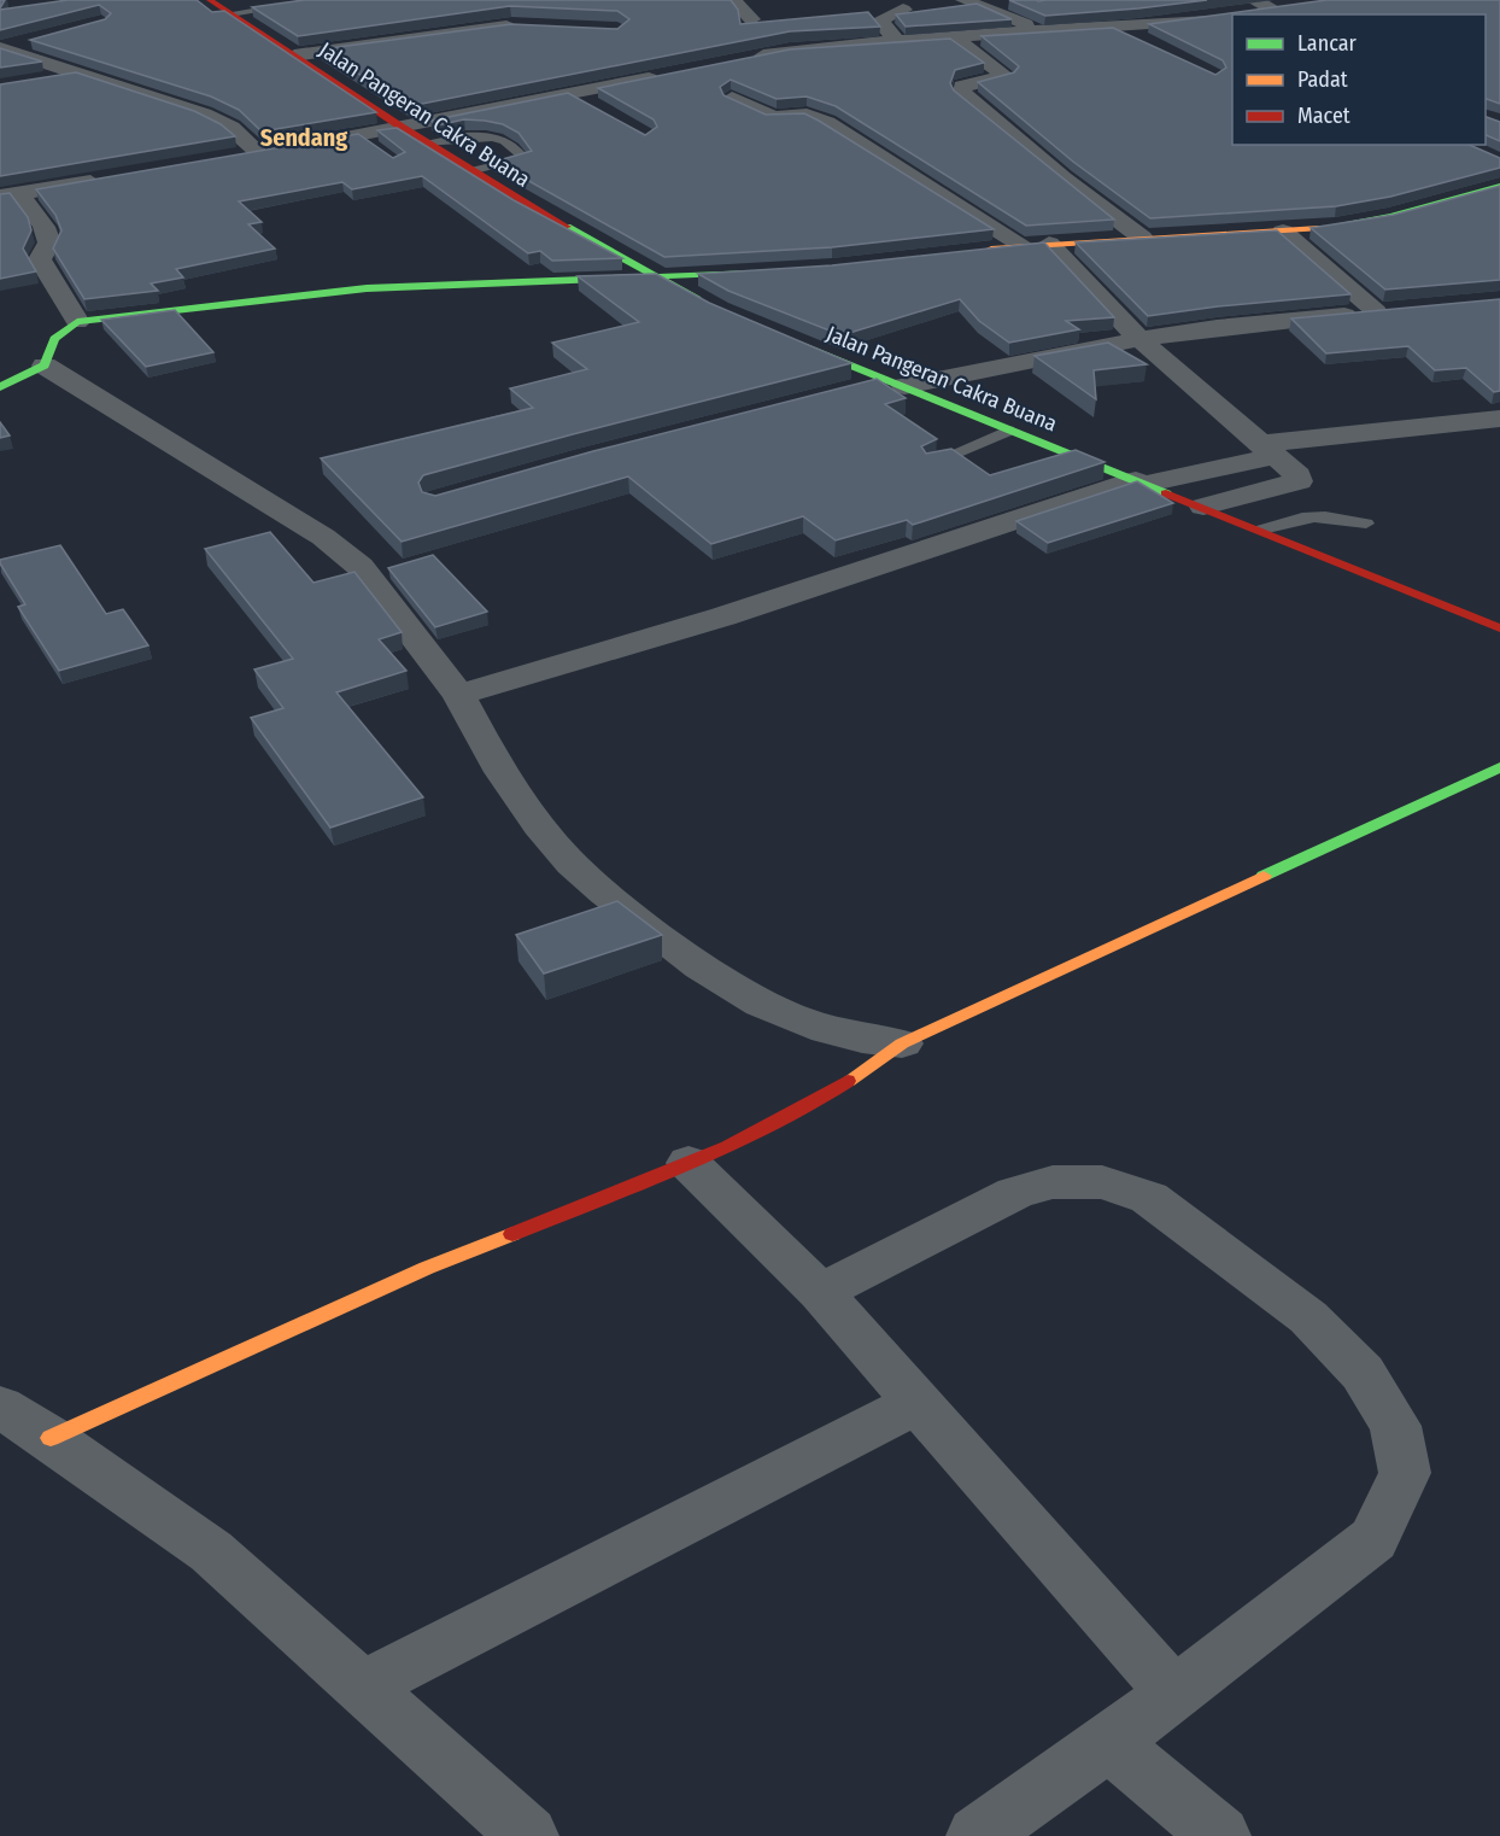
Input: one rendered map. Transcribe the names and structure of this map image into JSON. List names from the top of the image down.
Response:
{
  "streets": {
    "street": ["Jalan Pangeran Cakra Buana"]
  },
  "districts": ["Sendang"],
  "legend": ["Lancar", "Padat", "Macet"]
}
